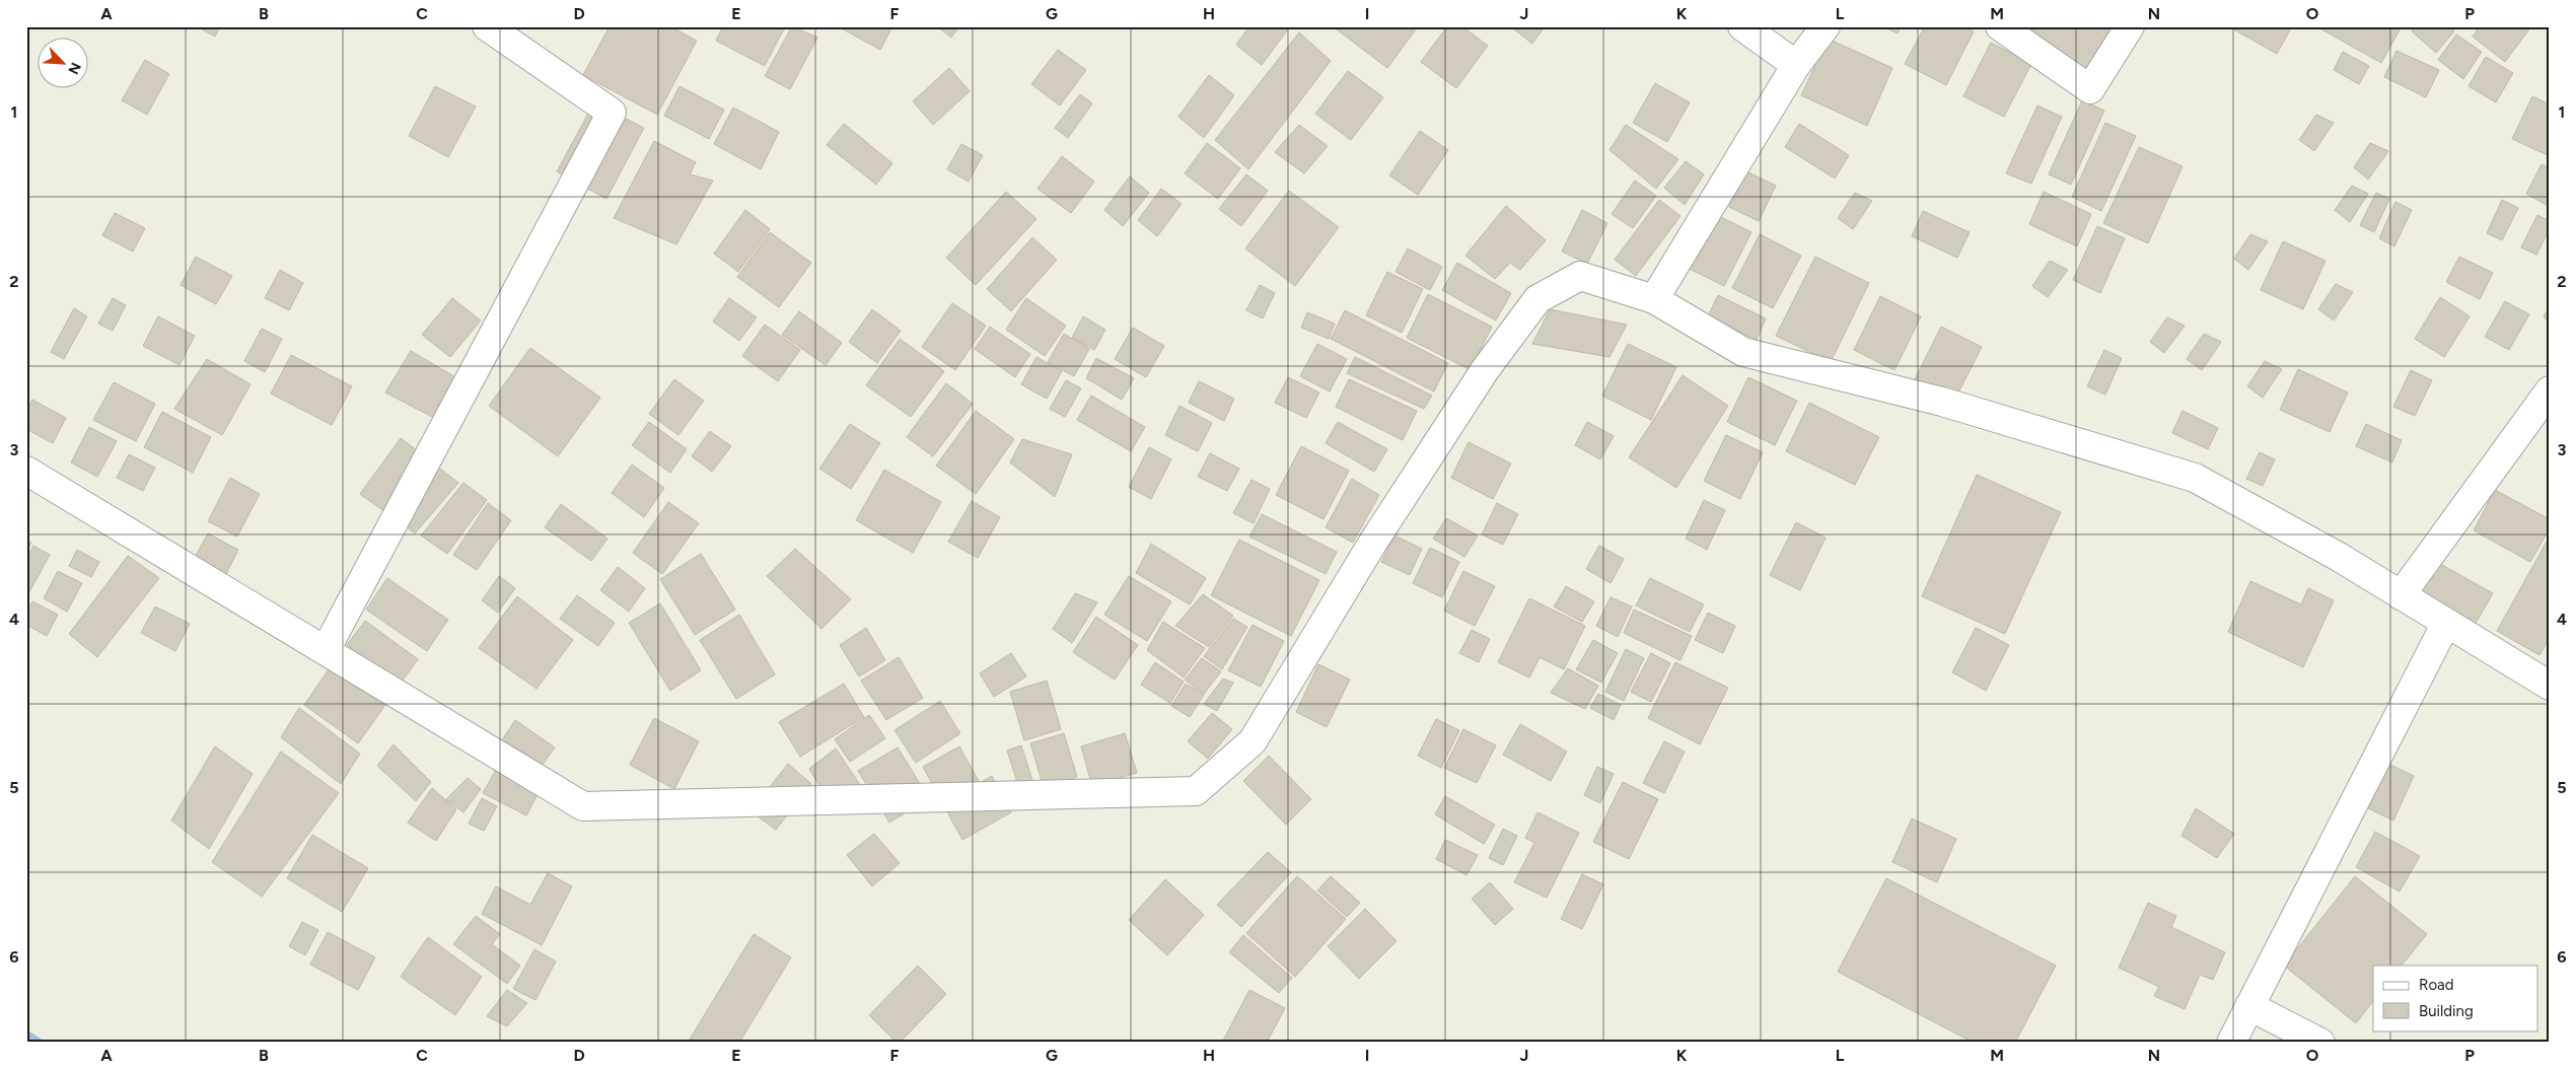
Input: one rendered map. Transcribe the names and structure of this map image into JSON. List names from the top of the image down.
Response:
{
  "legend": ["Road", "Building"],
  "north": "bottom right",
  "grid": {
    "columns": [
      "A",
      "B",
      "C",
      "D",
      "E",
      "F",
      "G",
      "H",
      "I",
      "J",
      "K",
      "L",
      "M",
      "N",
      "O",
      "P"
    ],
    "rows": [
      "1",
      "2",
      "3",
      "4",
      "5",
      "6"
    ]
  }
}
